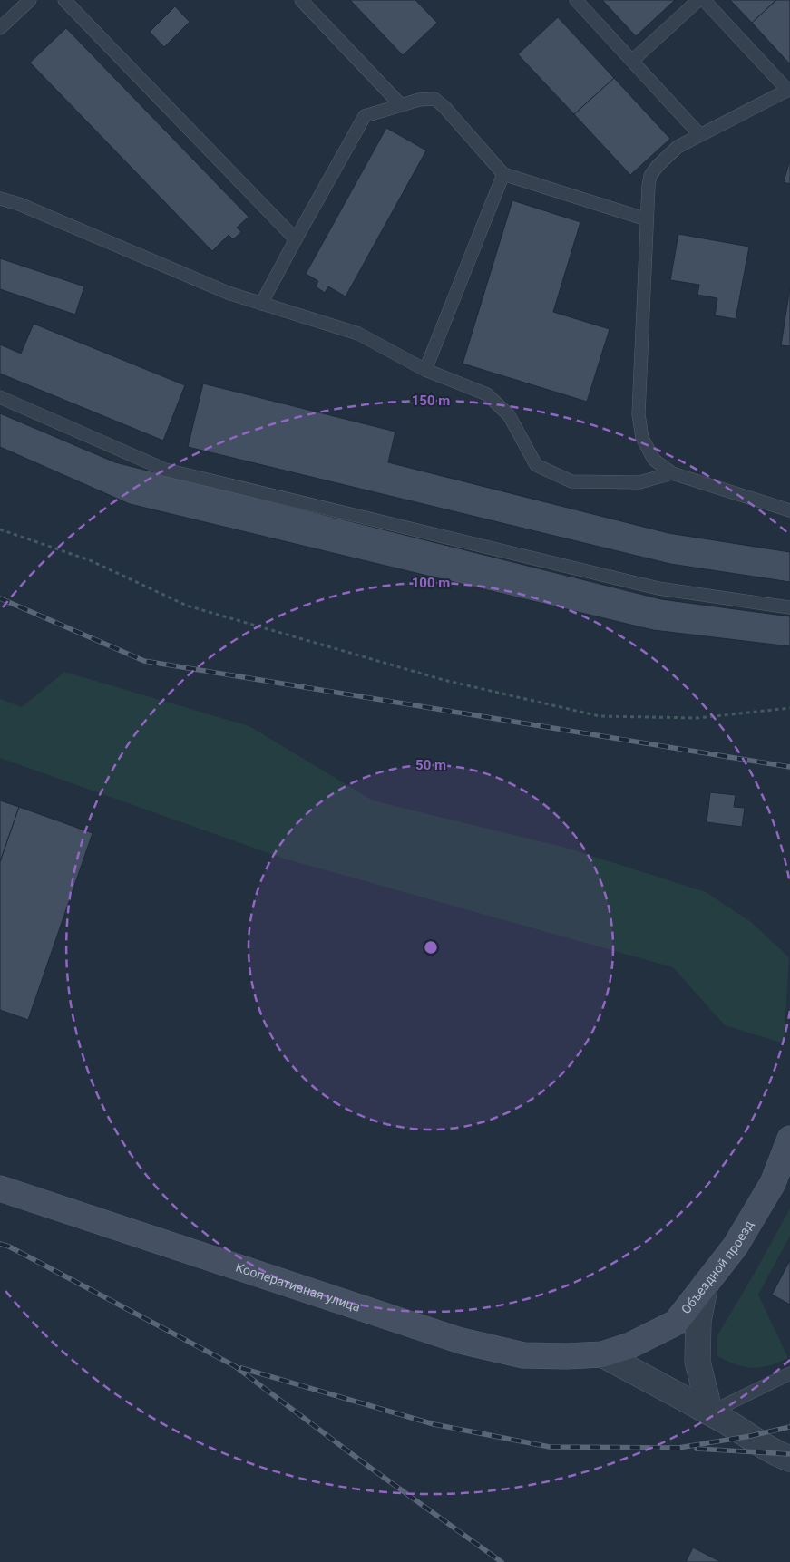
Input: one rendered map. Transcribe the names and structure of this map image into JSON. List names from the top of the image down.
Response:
{
  "streets": {
    "main road": ["Объездной проезд", "Кооперативная улица"]
  },
  "crossings": [
    ["Объездной проезд", "Кооперативная улица"]
  ],
  "rings": ["150 m", "100 m", "50 m"]
}
